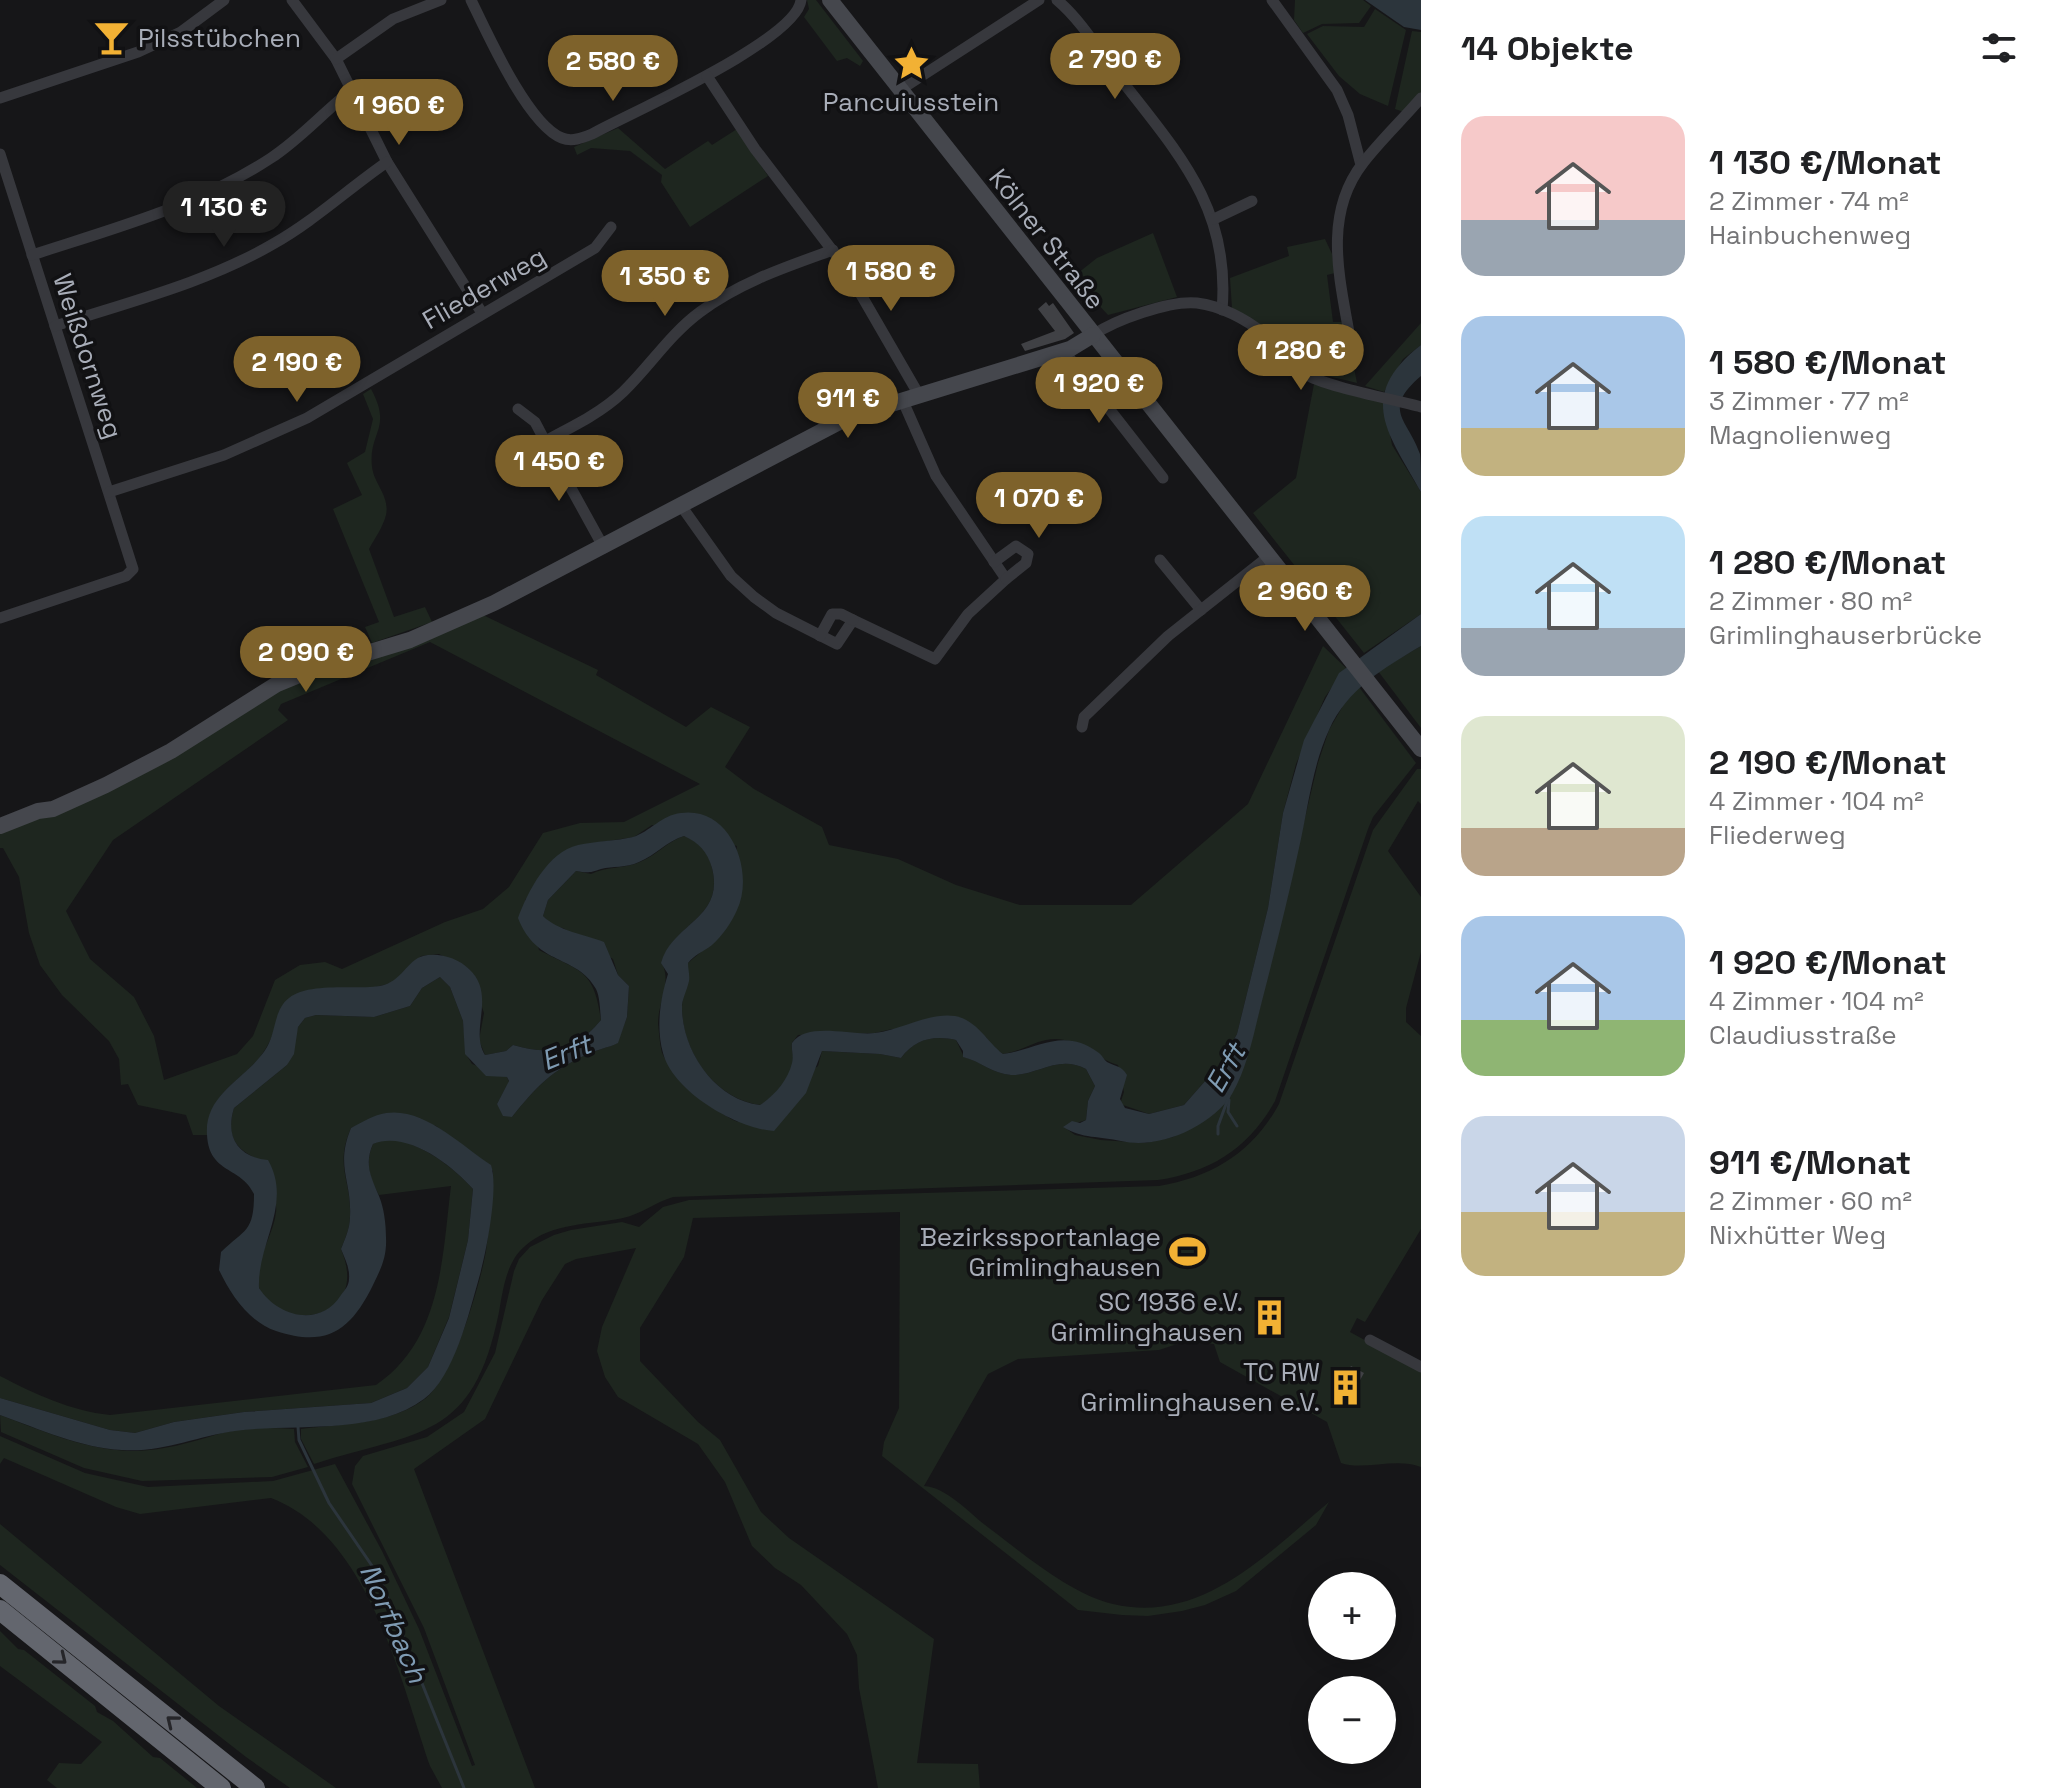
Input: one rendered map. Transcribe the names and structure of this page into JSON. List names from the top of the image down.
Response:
{
  "streets": {
    "main road": ["Kölner Straße"],
    "street": ["Fliederweg", "Weißdornweg"]
  },
  "crossings": [
    ["Fliederweg", "Weißdornweg"]
  ],
  "water": ["Erft", "Norfbach"],
  "places": {
    "bar": ["Pilsstübchen"],
    "place": ["Pancuiusstein"],
    "sports": ["Bezirkssportanlage Grimlinghausen"],
    "building": ["SC 1936 e.V. Grimlinghausen", "TC RW Grimlinghausen e.V."]
  },
  "page": {
    "heading": "14 Objekte",
    "price": [
      "2 790 €",
      "2 580 €",
      "1 960 €",
      "1 130 €",
      "1 580 €",
      "1 350 €",
      "1 280 €",
      "2 190 €",
      "1 920 €",
      "911 €",
      "1 450 €",
      "1 070 €",
      "2 960 €",
      "2 090 €"
    ],
    "list": [
      {
        "name": "1 130 €/Monat",
        "note": "2 Zimmer · 74 m² · Hainbuchenweg"
      },
      {
        "name": "1 580 €/Monat",
        "note": "3 Zimmer · 77 m² · Magnolienweg"
      },
      {
        "name": "1 280 €/Monat",
        "note": "2 Zimmer · 80 m² · Grimlinghauserbrücke"
      },
      {
        "name": "2 190 €/Monat",
        "note": "4 Zimmer · 104 m² · Fliederweg"
      },
      {
        "name": "1 920 €/Monat",
        "note": "4 Zimmer · 104 m² · Claudiusstraße"
      },
      {
        "name": "911 €/Monat",
        "note": "2 Zimmer · 60 m² · Nixhütter Weg"
      }
    ],
    "map_buttons": ["+", "−"]
  }
}
